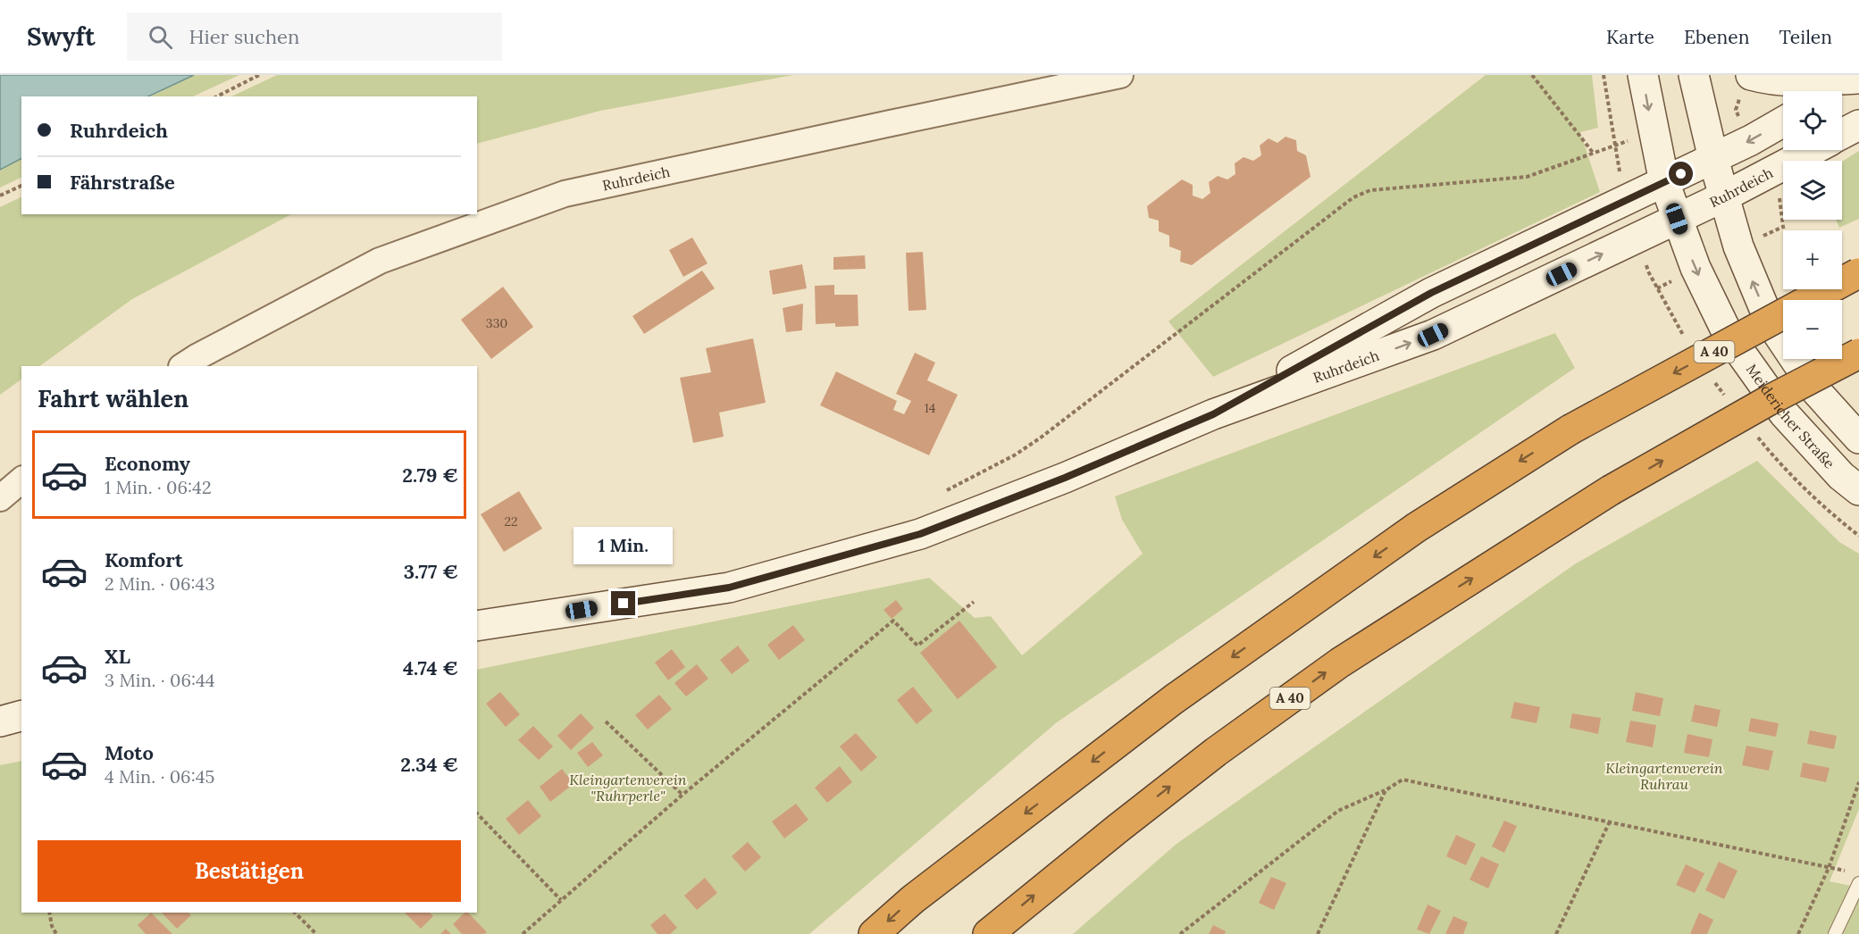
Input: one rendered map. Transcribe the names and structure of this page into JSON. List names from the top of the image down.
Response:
{
  "streets": {
    "highway": ["A 40"],
    "main road": ["Ruhrdeich", "Meidericher Straße"]
  },
  "crossings": [
    ["Ruhrdeich", "Meidericher Straße"]
  ],
  "parks": ["Kleingartenverein Ruhrau", "Kleingartenverein \"Ruhrperle\""],
  "house_numbers": ["330", "14", "22"],
  "page": {
    "header": "Swyft",
    "search": "Hier suchen",
    "nav": ["Karte", "Ebenen", "Teilen"],
    "map_buttons": ["+", "−"],
    "banner": ["Ruhrdeich", "Fährstraße"],
    "heading": "Fahrt wählen",
    "list": [
      {
        "name": "Economy",
        "note": "1 Min. · 06:42",
        "value": "2.79 €"
      },
      {
        "name": "Komfort",
        "note": "2 Min. · 06:43",
        "value": "3.77 €"
      },
      {
        "name": "XL",
        "note": "3 Min. · 06:44",
        "value": "4.74 €"
      },
      {
        "name": "Moto",
        "note": "4 Min. · 06:45",
        "value": "2.34 €"
      }
    ],
    "bubble": "1 Min.",
    "buttons": "Bestätigen"
  }
}
